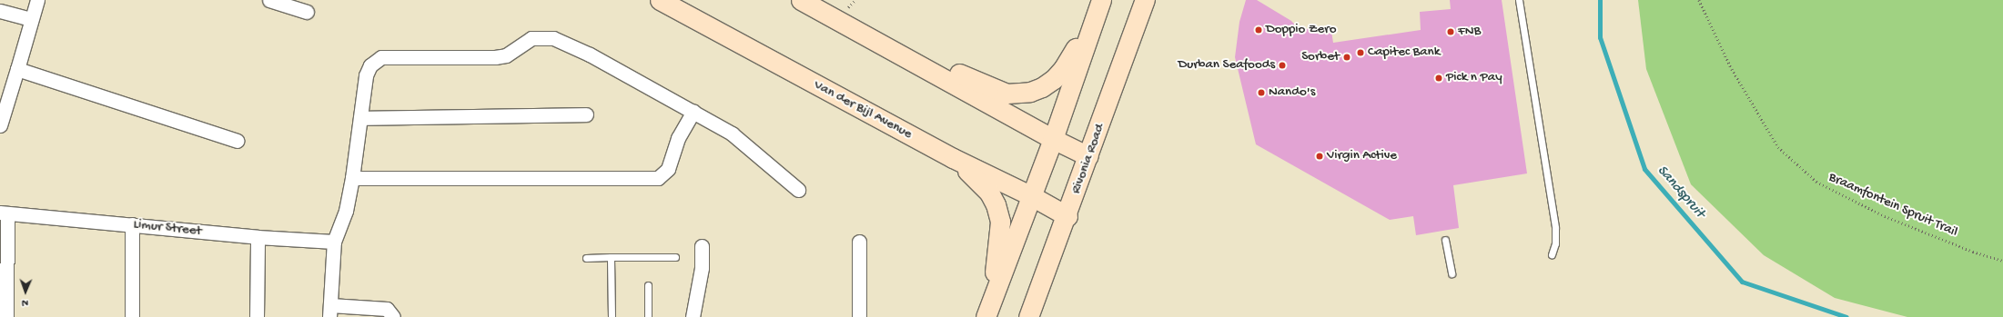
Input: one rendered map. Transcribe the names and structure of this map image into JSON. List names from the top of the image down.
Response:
{
  "streets": {
    "main road": ["Van der Bijl Avenue", "Rivonia Road"],
    "street": ["Limur Street"],
    "path": ["Braamfontein Spruit Trail"]
  },
  "crossings": [
    ["Van der Bijl Avenue", "Rivonia Road"]
  ],
  "water": ["Sandspruit"],
  "places": [
    "Doppio Zero",
    "FNB",
    "Capitec Bank",
    "Sorbet",
    "Durban Seafoods",
    "Pick n Pay",
    "Nando's",
    "Virgin Active"
  ],
  "north": "bottom"
}
